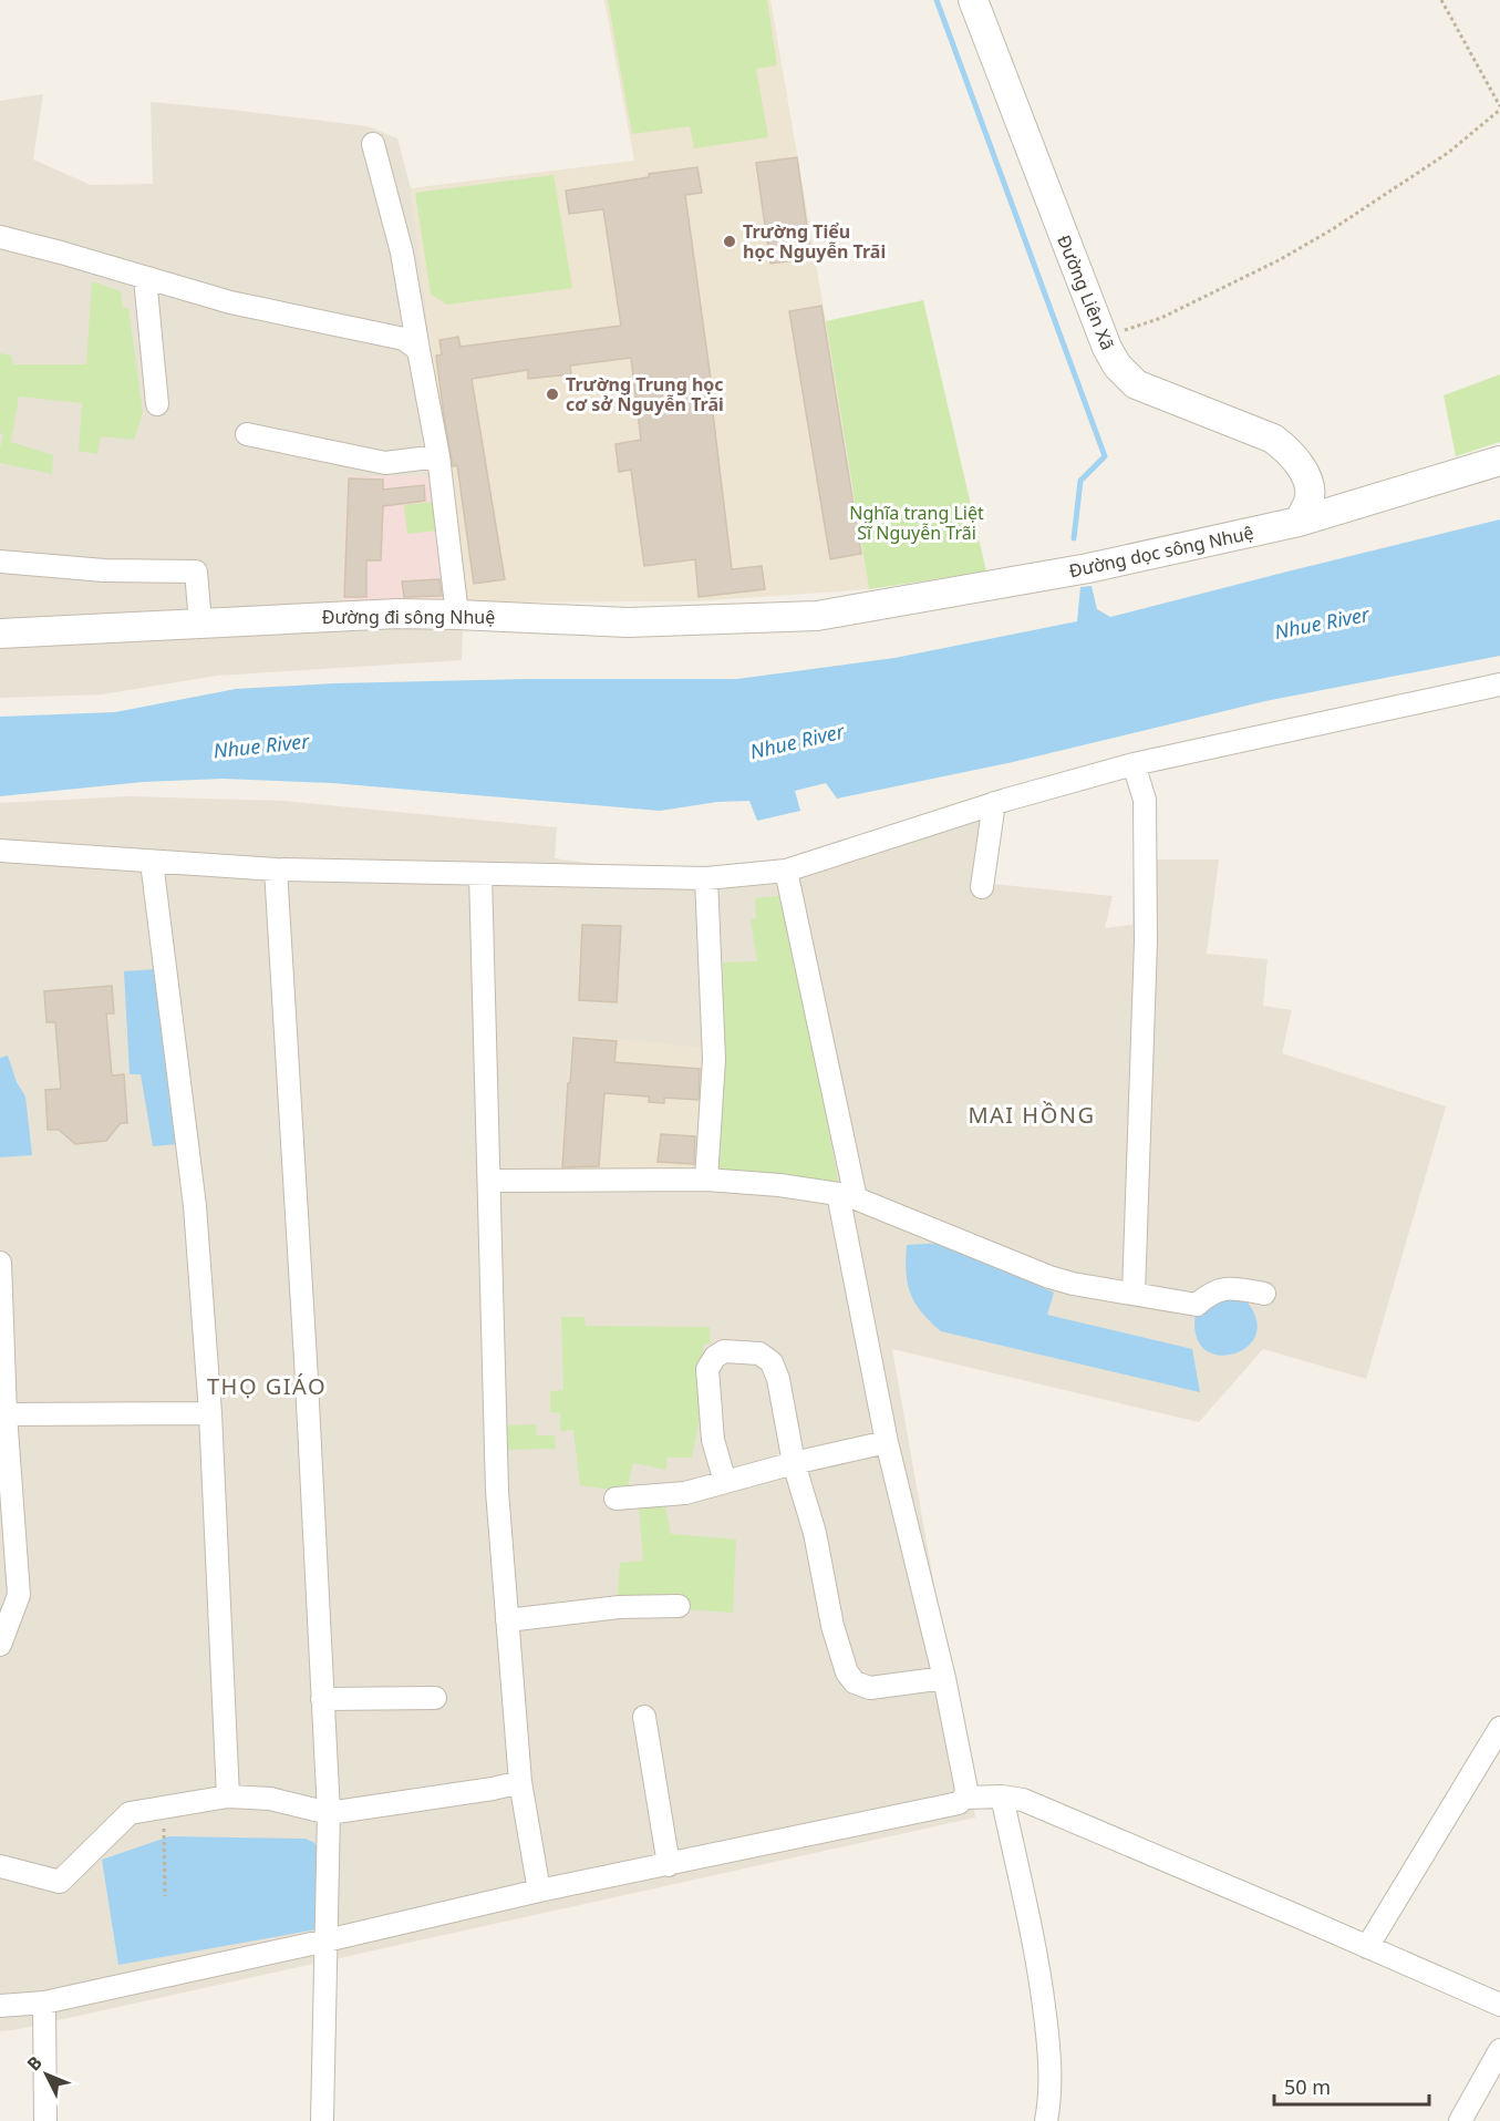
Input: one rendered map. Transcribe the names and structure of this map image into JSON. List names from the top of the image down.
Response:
{
  "streets": {
    "street": ["Đường Liên Xã", "Đường dọc sông Nhuệ", "Đường đi sông Nhuệ"]
  },
  "crossings": [
    ["Đường Liên Xã", "Đường dọc sông Nhuệ"],
    ["Đường dọc sông Nhuệ", "Đường đi sông Nhuệ"]
  ],
  "districts": ["MAI HỒNG", "THỌ GIÁO"],
  "water": ["Nhue River"],
  "parks": ["Nghĩa trang Liệt Sĩ Nguyễn Trãi"],
  "places": ["Trường Tiểu học Nguyễn Trãi", "Trường Trung học cơ sở Nguyễn Trãi"],
  "scale_bar": "50 m",
  "north": "top left"
}
